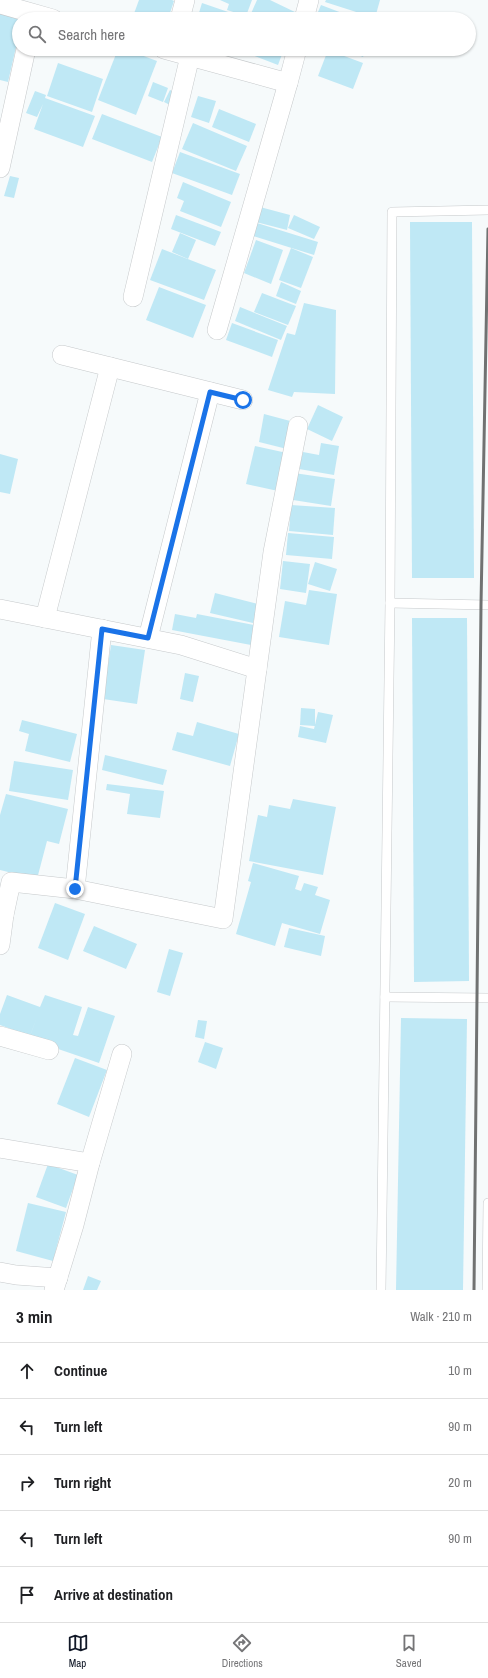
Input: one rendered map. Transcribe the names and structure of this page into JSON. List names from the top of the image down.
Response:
{
  "page": {
    "search": "Search here",
    "heading": ["3 min", "Walk · 210 m"],
    "list": [
      ["Continue", "10 m"],
      ["Turn left", "90 m"],
      ["Turn right", "20 m"],
      ["Turn left", "90 m"],
      "Arrive at destination"
    ],
    "nav": ["Map", "Directions", "Saved"]
  }
}
